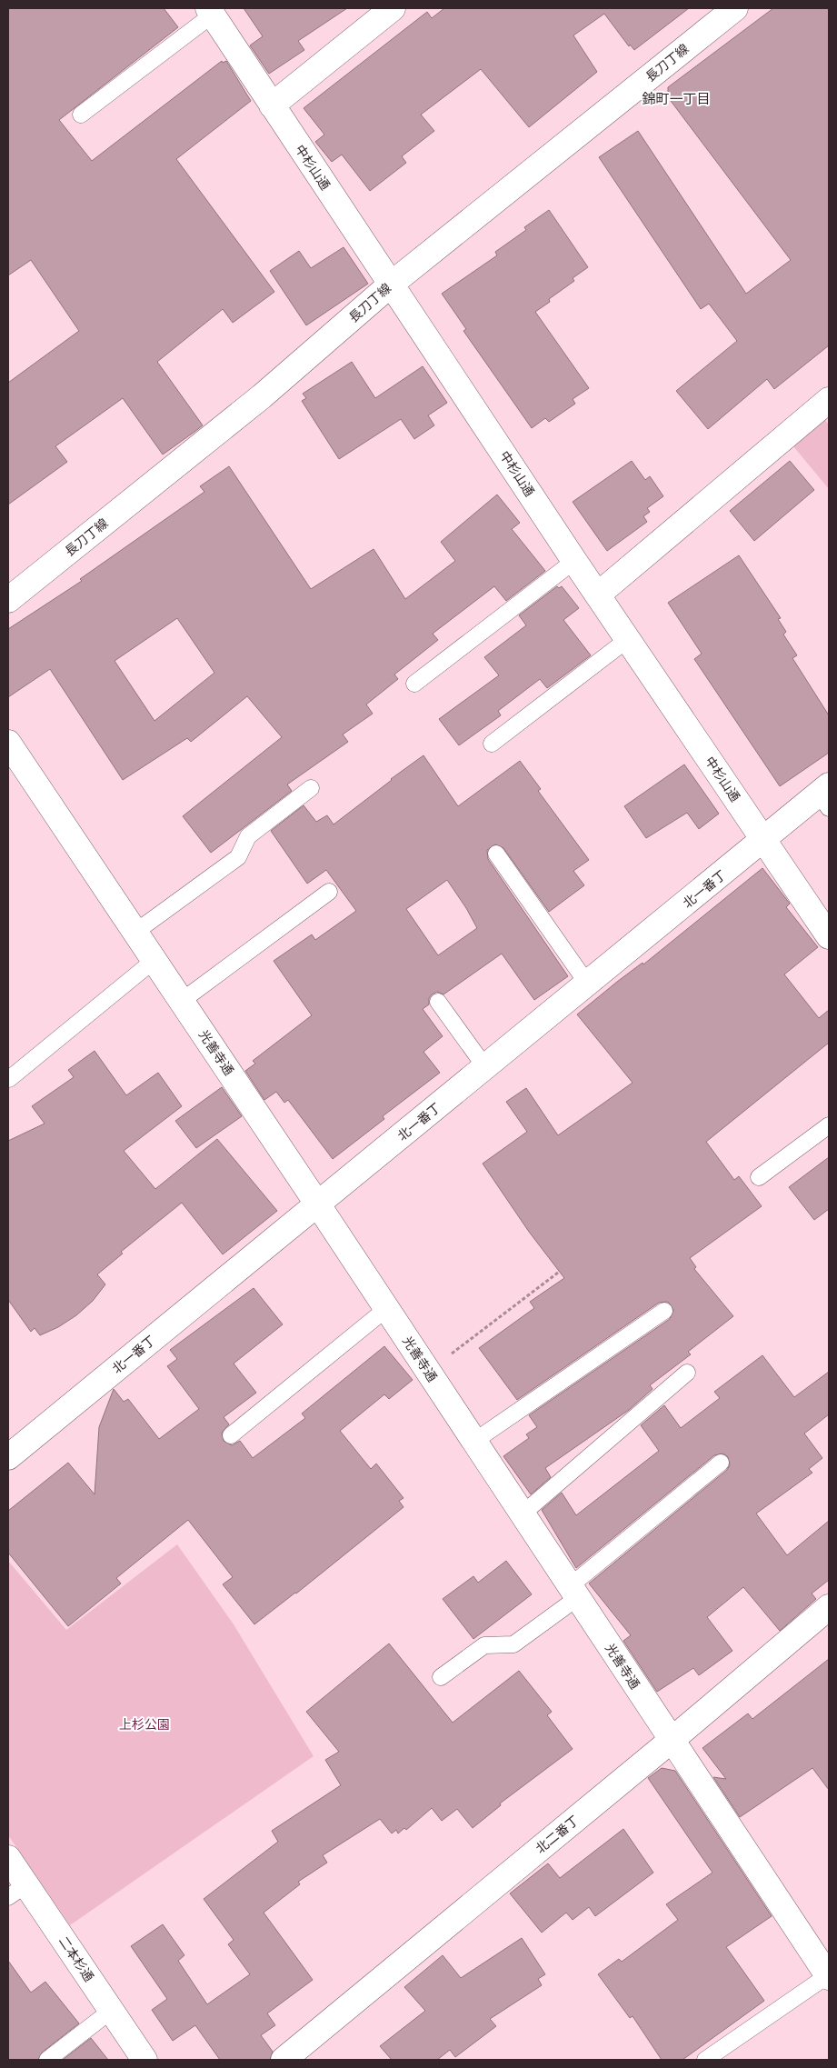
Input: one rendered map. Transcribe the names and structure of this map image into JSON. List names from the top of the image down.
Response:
{
  "streets": {
    "street": [
      "長刀丁線",
      "中杉山通",
      "北一番丁",
      "光善寺通",
      "北二番丁",
      "二本杉通"
    ]
  },
  "crossings": [
    ["長刀丁線", "中杉山通"],
    ["中杉山通", "北一番丁"],
    ["北一番丁", "光善寺通"],
    ["光善寺通", "北二番丁"]
  ],
  "districts": ["錦町一丁目"],
  "parks": ["上杉公園"]
}
